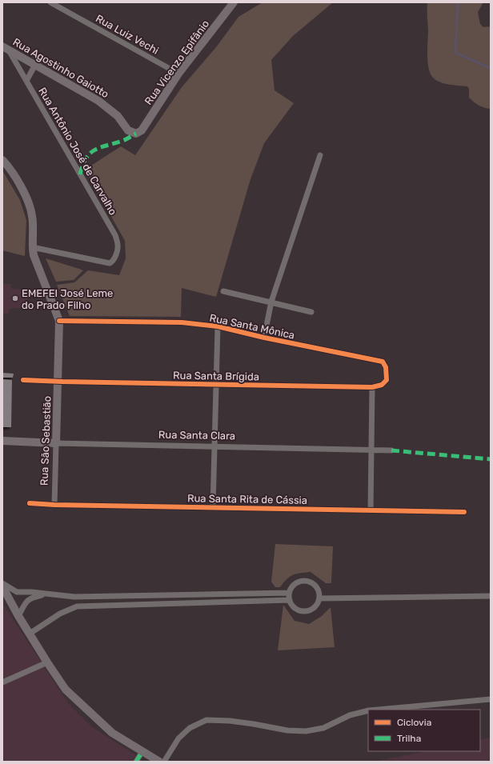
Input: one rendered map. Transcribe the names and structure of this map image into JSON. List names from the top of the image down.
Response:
{
  "streets": {
    "street": [
      "Rua Luiz Vechi",
      "Rua Vicenzo Epifânio",
      "Rua Agostinho Gaiotto",
      "Rua Antônio José de Carvalho",
      "Rua Santa Mônica",
      "Rua Santa Brígida",
      "Rua Santa Clara",
      "Rua São Sebastião",
      "Rua Santa Rita de Cássia"
    ]
  },
  "crossings": [
    ["Rua Luiz Vechi", "Rua Vicenzo Epifânio"],
    ["Rua Vicenzo Epifânio", "Rua Agostinho Gaiotto"],
    ["Rua Agostinho Gaiotto", "Rua Antônio José de Carvalho"],
    ["Rua Antônio José de Carvalho", "Rua São Sebastião"],
    ["Rua Santa Mônica", "Rua Santa Brígida"],
    ["Rua Santa Mônica", "Rua São Sebastião"],
    ["Rua Santa Brígida", "Rua São Sebastião"],
    ["Rua Santa Clara", "Rua São Sebastião"],
    ["Rua São Sebastião", "Rua Santa Rita de Cássia"]
  ],
  "places": ["EMEFEI José Leme do Prado Filho"],
  "legend": ["Ciclovia", "Trilha"]
}
